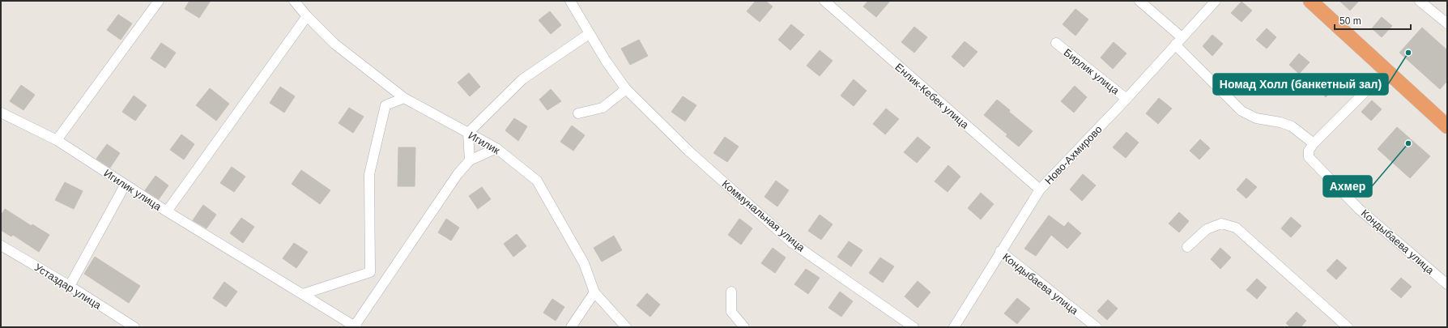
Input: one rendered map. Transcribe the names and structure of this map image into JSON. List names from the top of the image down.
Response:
{
  "streets": {
    "street": [
      "Бирлик улица",
      "Енлик-Кебек улица",
      "Игилик",
      "Ново-Ахмирово",
      "Игилик улица",
      "Коммунальная улица",
      "Кондыбаева улица",
      "Устаздар улица"
    ]
  },
  "crossings": [
    ["Бирлик улица", "Ново-Ахмирово"],
    ["Енлик-Кебек улица", "Ново-Ахмирово"],
    ["Ново-Ахмирово", "Кондыбаева улица"]
  ],
  "places": ["Номад Холл (банкетный зал)", "Ахмер"],
  "scale_bar": "50 m"
}
